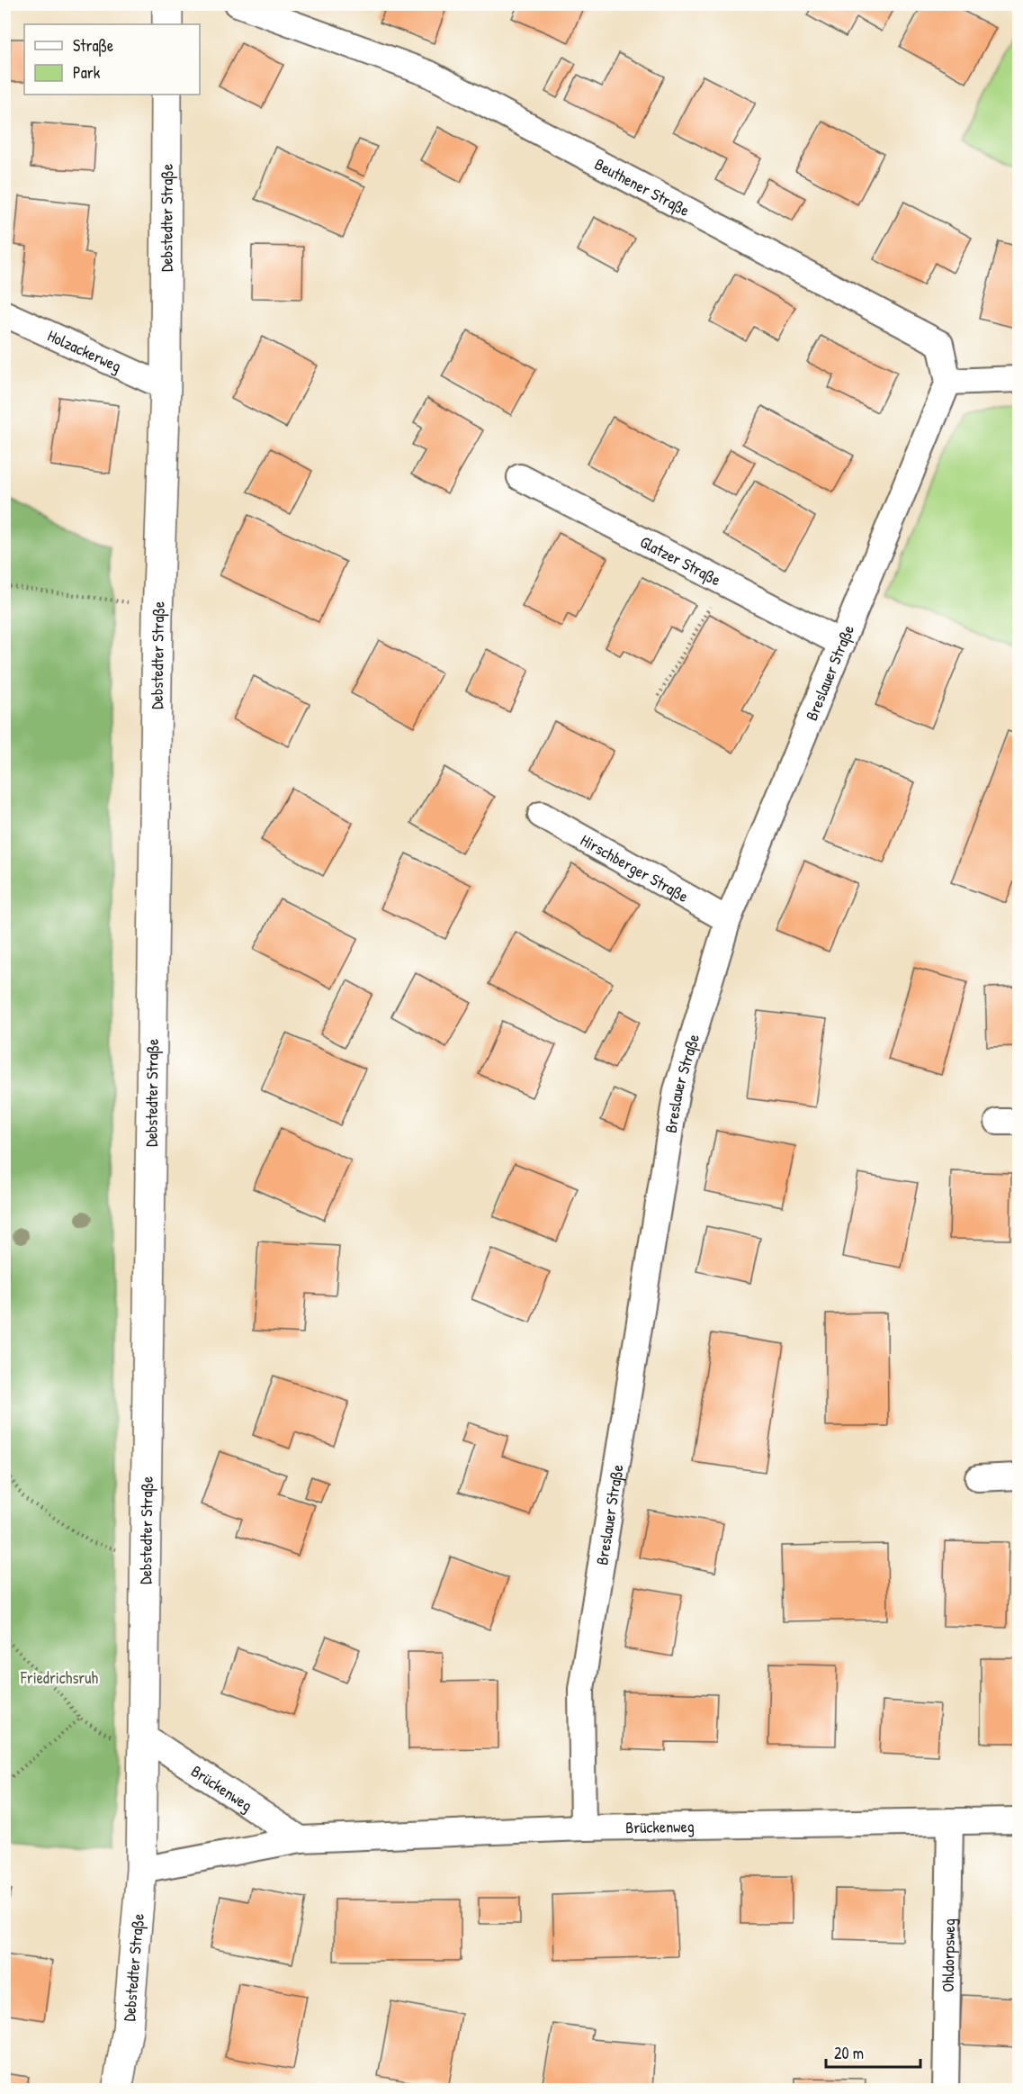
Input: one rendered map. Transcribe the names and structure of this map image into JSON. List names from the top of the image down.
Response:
{
  "streets": {
    "main road": ["Debstedter Straße"],
    "street": [
      "Beuthener Straße",
      "Holzackerweg",
      "Glatzer Straße",
      "Breslauer Straße",
      "Hirschberger Straße",
      "Brückenweg",
      "Ohldorpsweg"
    ]
  },
  "crossings": [
    ["Beuthener Straße", "Breslauer Straße"],
    ["Debstedter Straße", "Holzackerweg"],
    ["Debstedter Straße", "Brückenweg"],
    ["Glatzer Straße", "Breslauer Straße"],
    ["Breslauer Straße", "Hirschberger Straße"],
    ["Breslauer Straße", "Brückenweg"],
    ["Brückenweg", "Ohldorpsweg"]
  ],
  "parks": ["Friedrichsruh"],
  "legend": ["Straße", "Park"],
  "scale_bar": "20 m"
}
